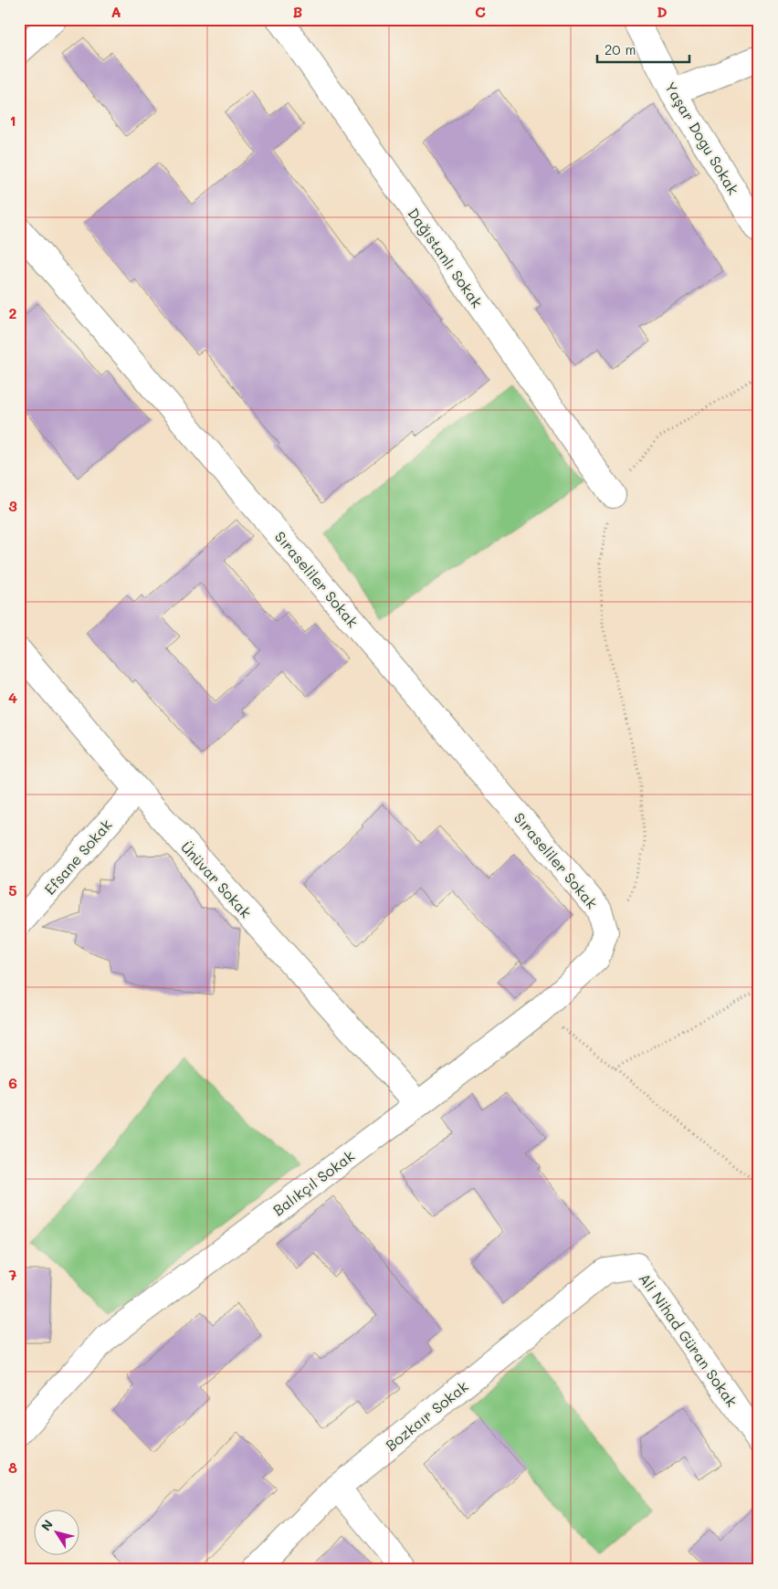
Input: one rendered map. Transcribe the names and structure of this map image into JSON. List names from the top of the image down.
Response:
{
  "streets": {
    "street": [
      "Yaşar Dogu Sokak",
      "Dağıstanlı Sokak",
      "Sıraseliler Sokak",
      "Efsane Sokak",
      "Ünüvar Sokak",
      "Balıkçıl Sokak",
      "Ali Nihad Güran Sokak",
      "Bozkaır Sokak"
    ]
  },
  "crossings": [
    ["Sıraseliler Sokak", "Balıkçıl Sokak"],
    ["Efsane Sokak", "Ünüvar Sokak"],
    ["Ünüvar Sokak", "Balıkçıl Sokak"],
    ["Ali Nihad Güran Sokak", "Bozkaır Sokak"]
  ],
  "scale_bar": "20 m",
  "north": "top left",
  "grid": {
    "columns": [
      "A",
      "B",
      "C",
      "D"
    ],
    "rows": [
      "1",
      "2",
      "3",
      "4",
      "5",
      "6",
      "7",
      "8"
    ]
  }
}
